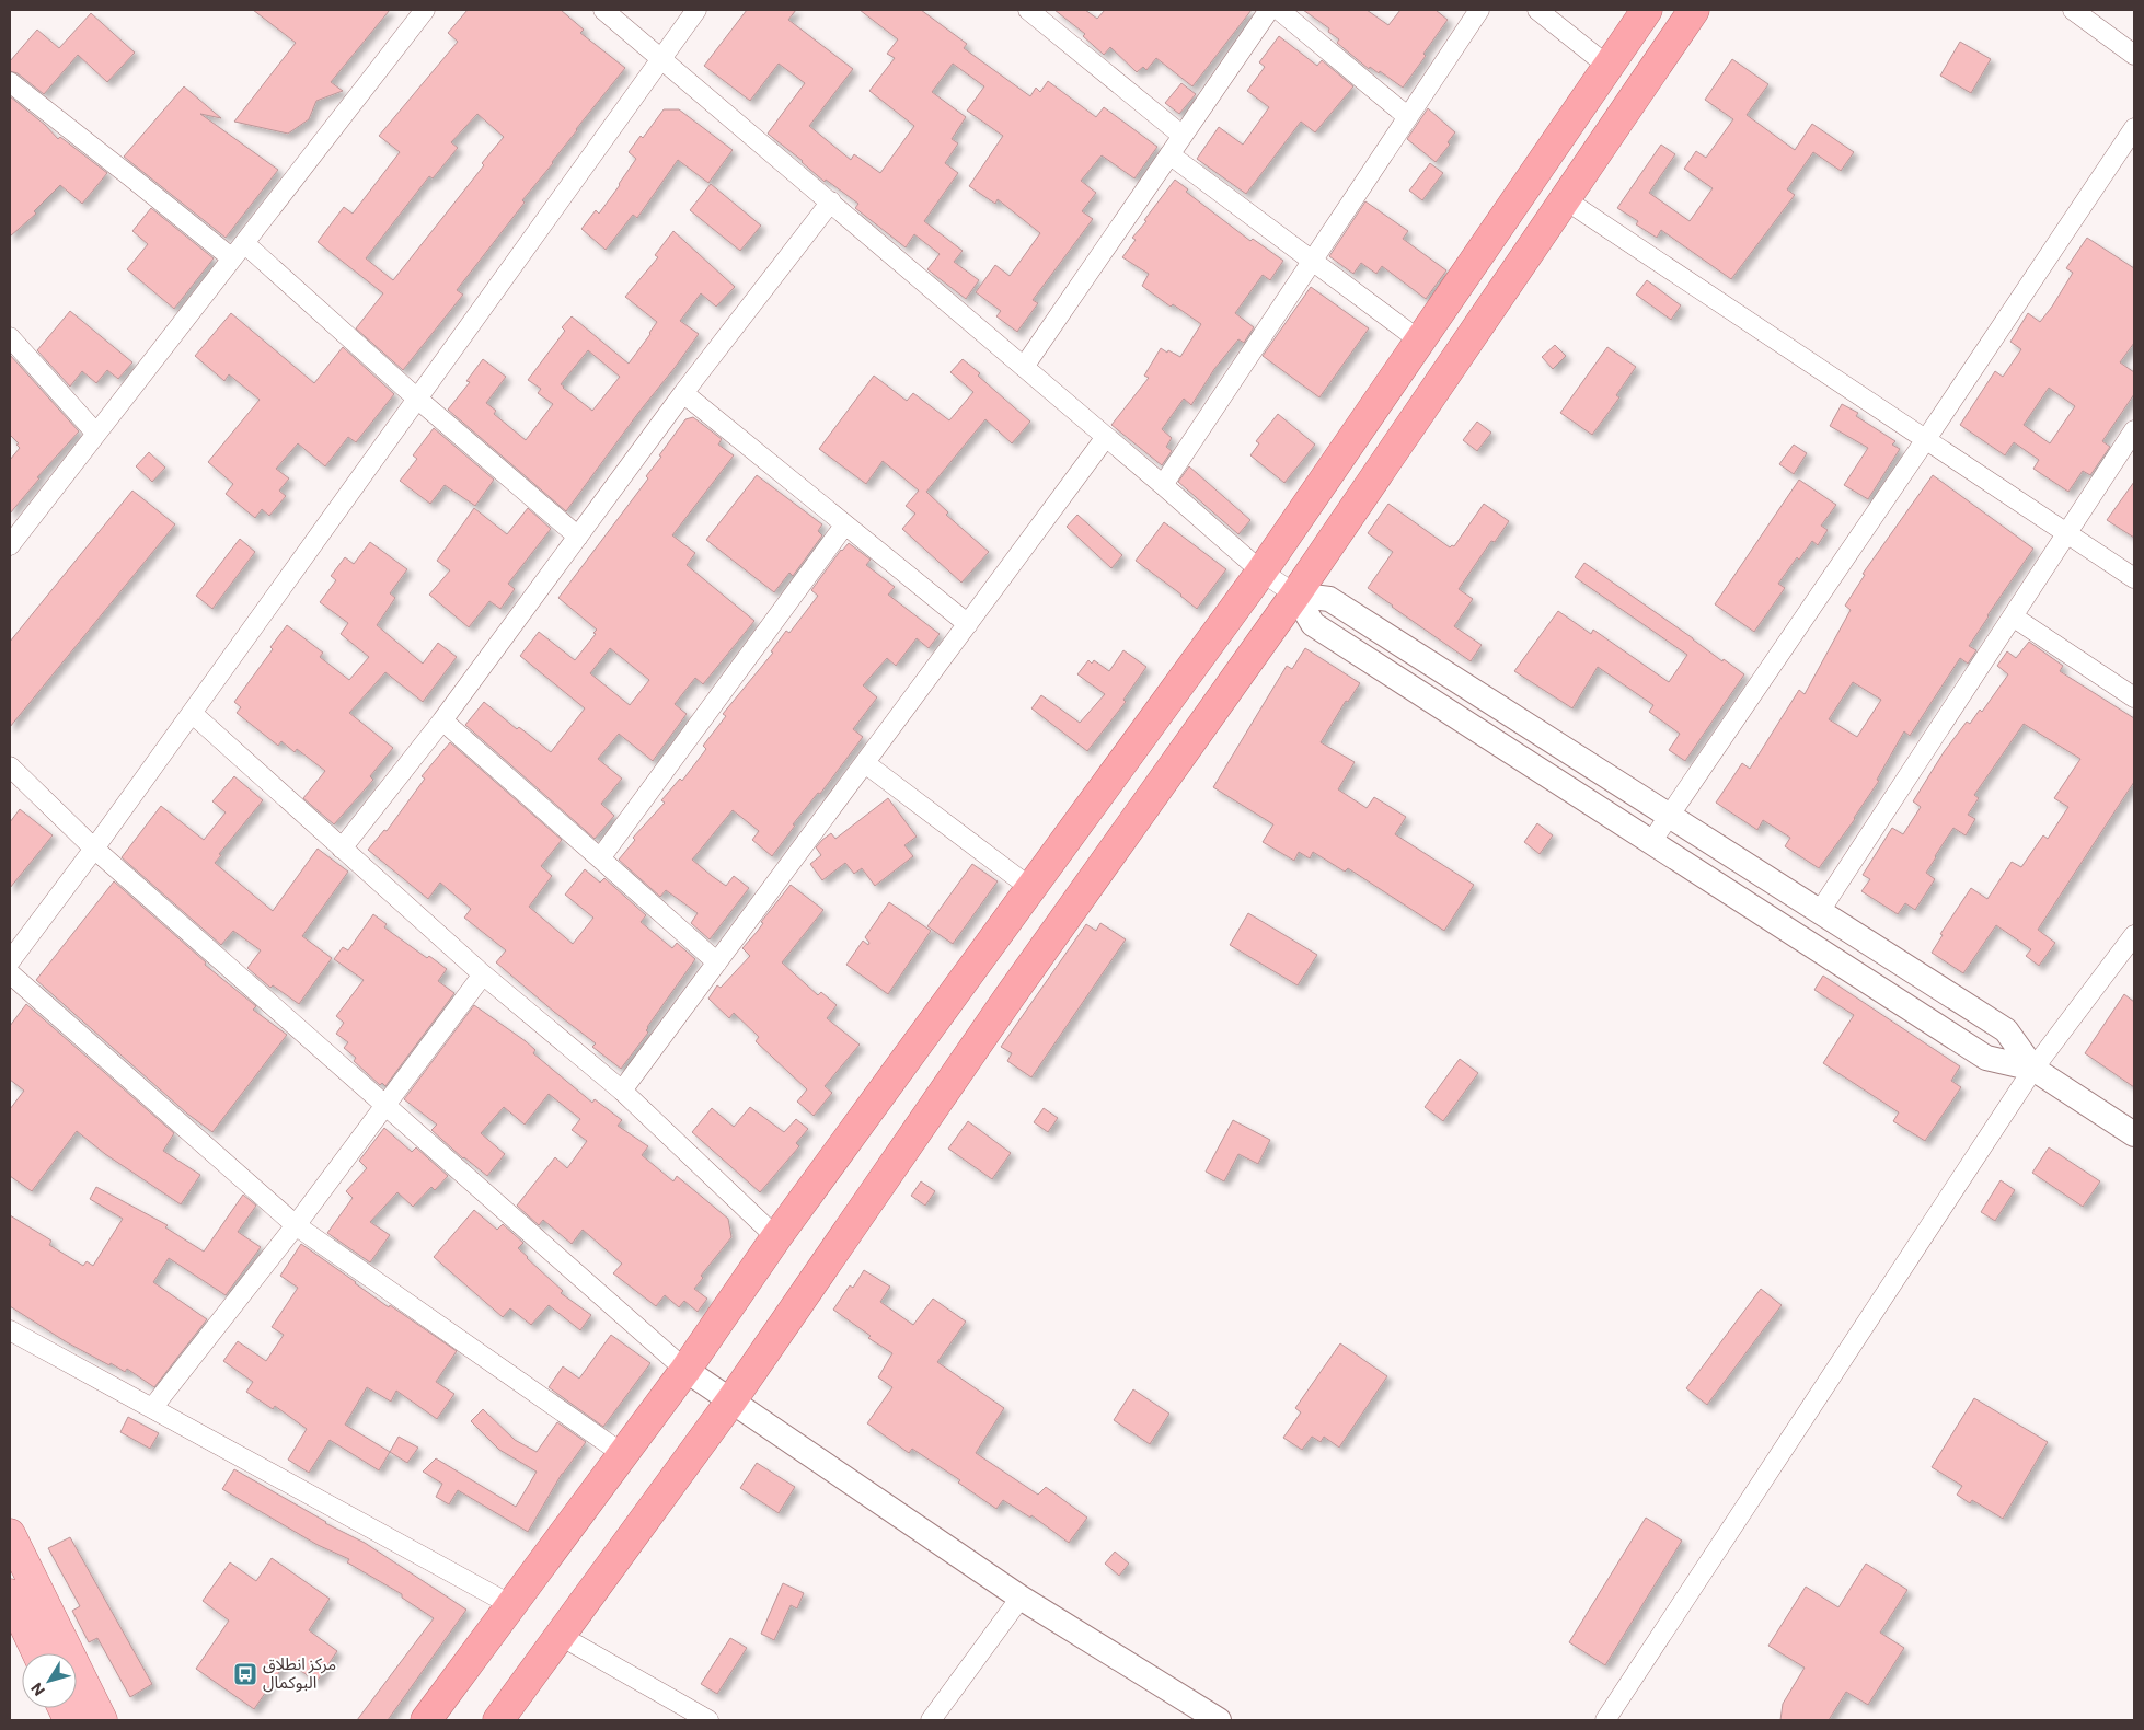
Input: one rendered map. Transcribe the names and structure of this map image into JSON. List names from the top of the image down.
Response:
{
  "places": {
    "bus stop": ["مركز انطلاق البوكمال"]
  },
  "north": "bottom left"
}
